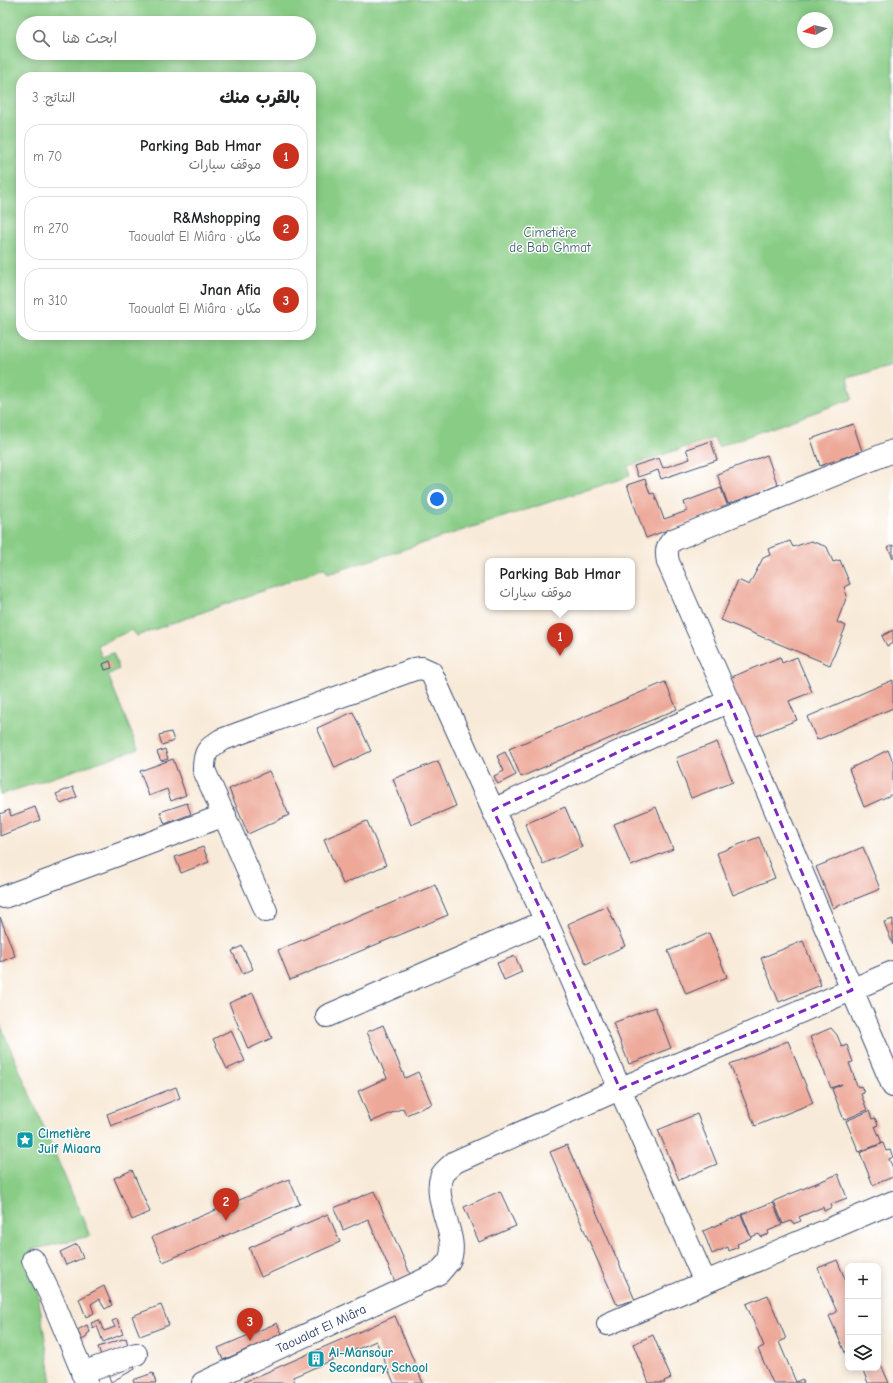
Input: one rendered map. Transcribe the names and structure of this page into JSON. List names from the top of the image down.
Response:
{
  "streets": {
    "street": ["Taoualat El Miâra"]
  },
  "parks": ["Cimetière de Bab Ghmat"],
  "places": {
    "place": ["Cimetière Juif Miaara"],
    "building": ["Al-Mansour Secondary School"]
  },
  "north": "left",
  "page": {
    "search": "ابحث هنا",
    "heading": ["بالقرب منك", "النتائج: 3"],
    "list": [
      {
        "mark": "1",
        "name": "Parking Bab Hmar",
        "note": "موقف سيارات",
        "value": "70 m"
      },
      {
        "mark": "2",
        "name": "R&Mshopping",
        "note": "مكان · Taoualat El Miâra",
        "value": "270 m"
      },
      {
        "mark": "3",
        "name": "Jnan Afia",
        "note": "مكان · Taoualat El Miâra",
        "value": "310 m"
      }
    ],
    "popup": ["Parking Bab Hmar", "موقف سيارات"],
    "pins": ["1", "2", "3"],
    "map_buttons": ["+", "−"]
  }
}
